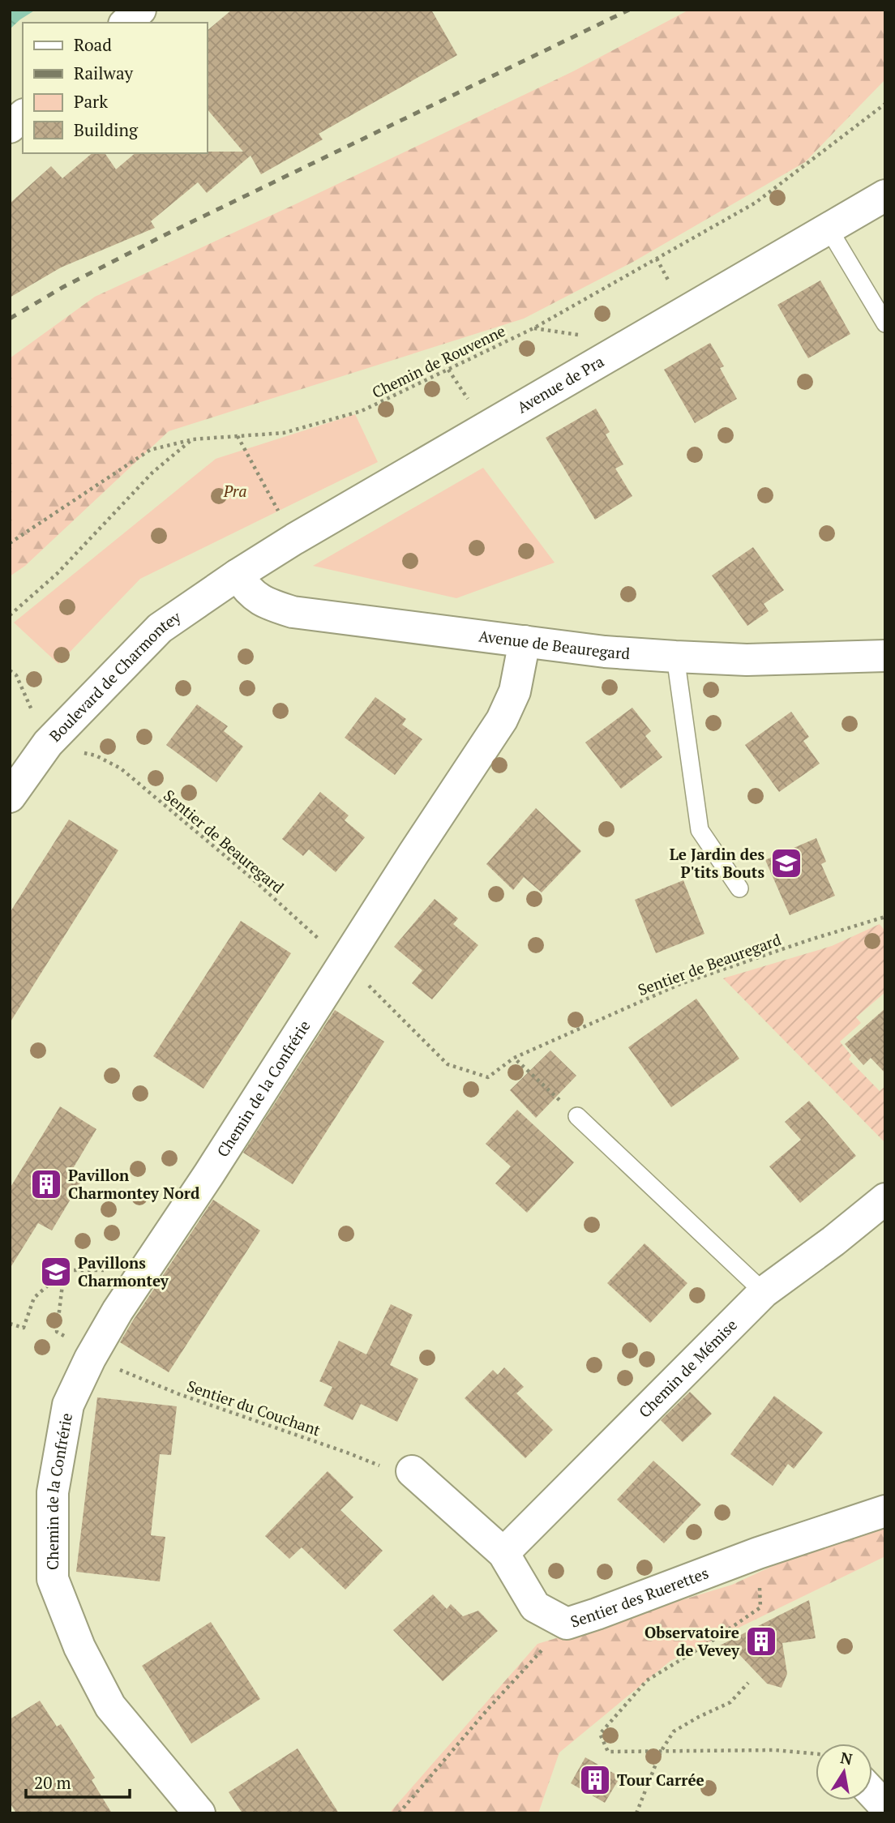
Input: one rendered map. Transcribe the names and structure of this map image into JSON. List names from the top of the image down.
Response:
{
  "streets": {
    "street": [
      "Avenue de Pra",
      "Avenue de Beauregard",
      "Boulevard de Charmontey",
      "Chemin de la Confrérie",
      "Chemin de Mémise",
      "Sentier des Ruerettes"
    ],
    "path": ["Chemin de Rouvenne", "Sentier de Beauregard", "Sentier du Couchant"]
  },
  "crossings": [
    ["Avenue de Pra", "Avenue de Beauregard"],
    ["Avenue de Pra", "Boulevard de Charmontey"],
    ["Avenue de Beauregard", "Boulevard de Charmontey"],
    ["Avenue de Beauregard", "Chemin de la Confrérie"],
    ["Chemin de la Confrérie", "Sentier du Couchant"]
  ],
  "parks": ["Pra"],
  "places": {
    "school or university": ["Le Jardin des P'tits Bouts", "Pavillons Charmontey"],
    "building": ["Pavillon Charmontey Nord", "Observatoire de Vevey", "Tour Carrée"]
  },
  "legend": [
    "Road",
    "Railway",
    "Park",
    "Building"
  ],
  "scale_bar": "20 m",
  "north": "top"
}
